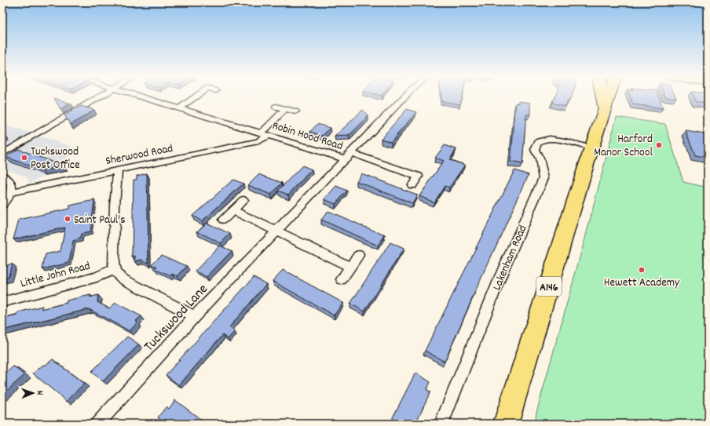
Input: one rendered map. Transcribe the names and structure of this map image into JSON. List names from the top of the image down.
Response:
{
  "streets": {
    "highway": ["A146"],
    "street": [
      "Robin Hood Road",
      "Sherwood Road",
      "Lakenham Road",
      "Little John Road",
      "Tuckswood Lane"
    ]
  },
  "crossings": [
    ["Robin Hood Road", "Sherwood Road"],
    ["Robin Hood Road", "Tuckswood Lane"],
    ["Lakenham Road", "A146"]
  ],
  "places": [
    "Harford Manor School",
    "Tuckswood Post Office",
    "Saint Paul's",
    "Hewett Academy"
  ],
  "north": "right"
}
